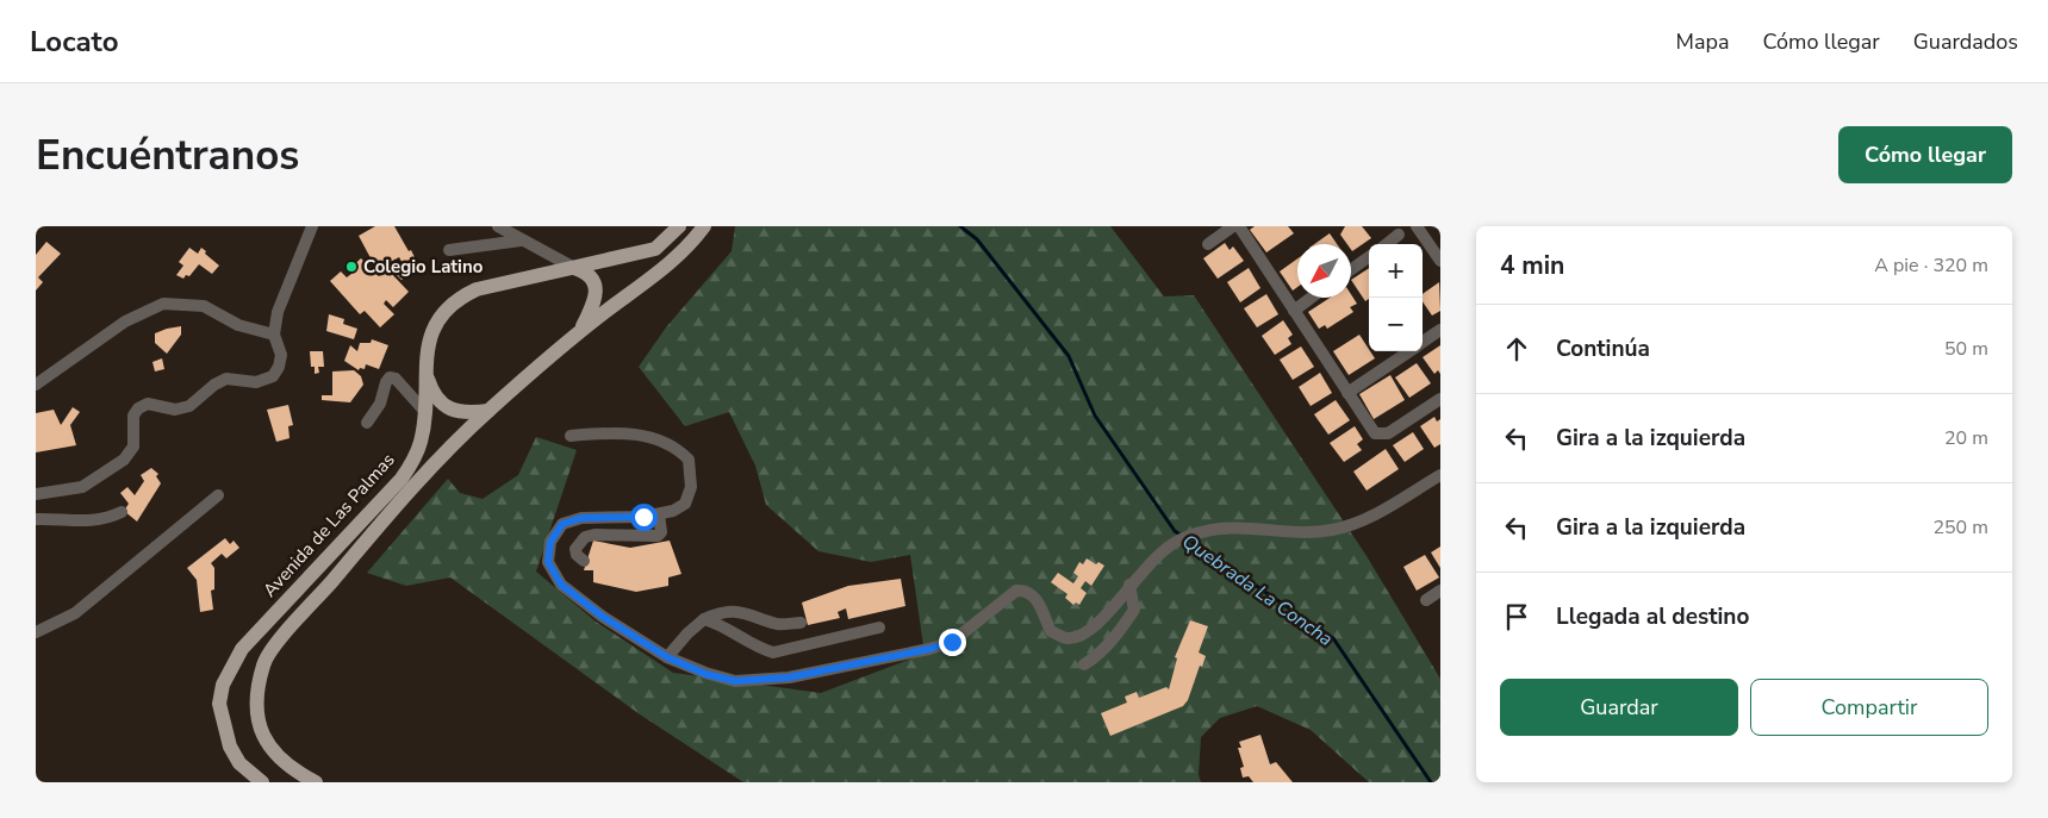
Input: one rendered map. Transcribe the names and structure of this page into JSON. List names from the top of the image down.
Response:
{
  "streets": {
    "main road": ["Avenida de Las Palmas"]
  },
  "water": ["Quebrada La Concha"],
  "places": ["Colegio Latino"],
  "north": "bottom left",
  "page": {
    "header": "Locato",
    "nav": ["Mapa", "Cómo llegar", "Guardados"],
    "buttons": [
      "Cómo llegar",
      ["Guardar", "Compartir"]
    ],
    "title": "Encuéntranos",
    "heading": ["4 min", "A pie · 320 m"],
    "map_buttons": ["+", "−"],
    "list": [
      ["Continúa", "50 m"],
      ["Gira a la izquierda", "20 m"],
      ["Gira a la izquierda", "250 m"],
      "Llegada al destino"
    ]
  }
}
